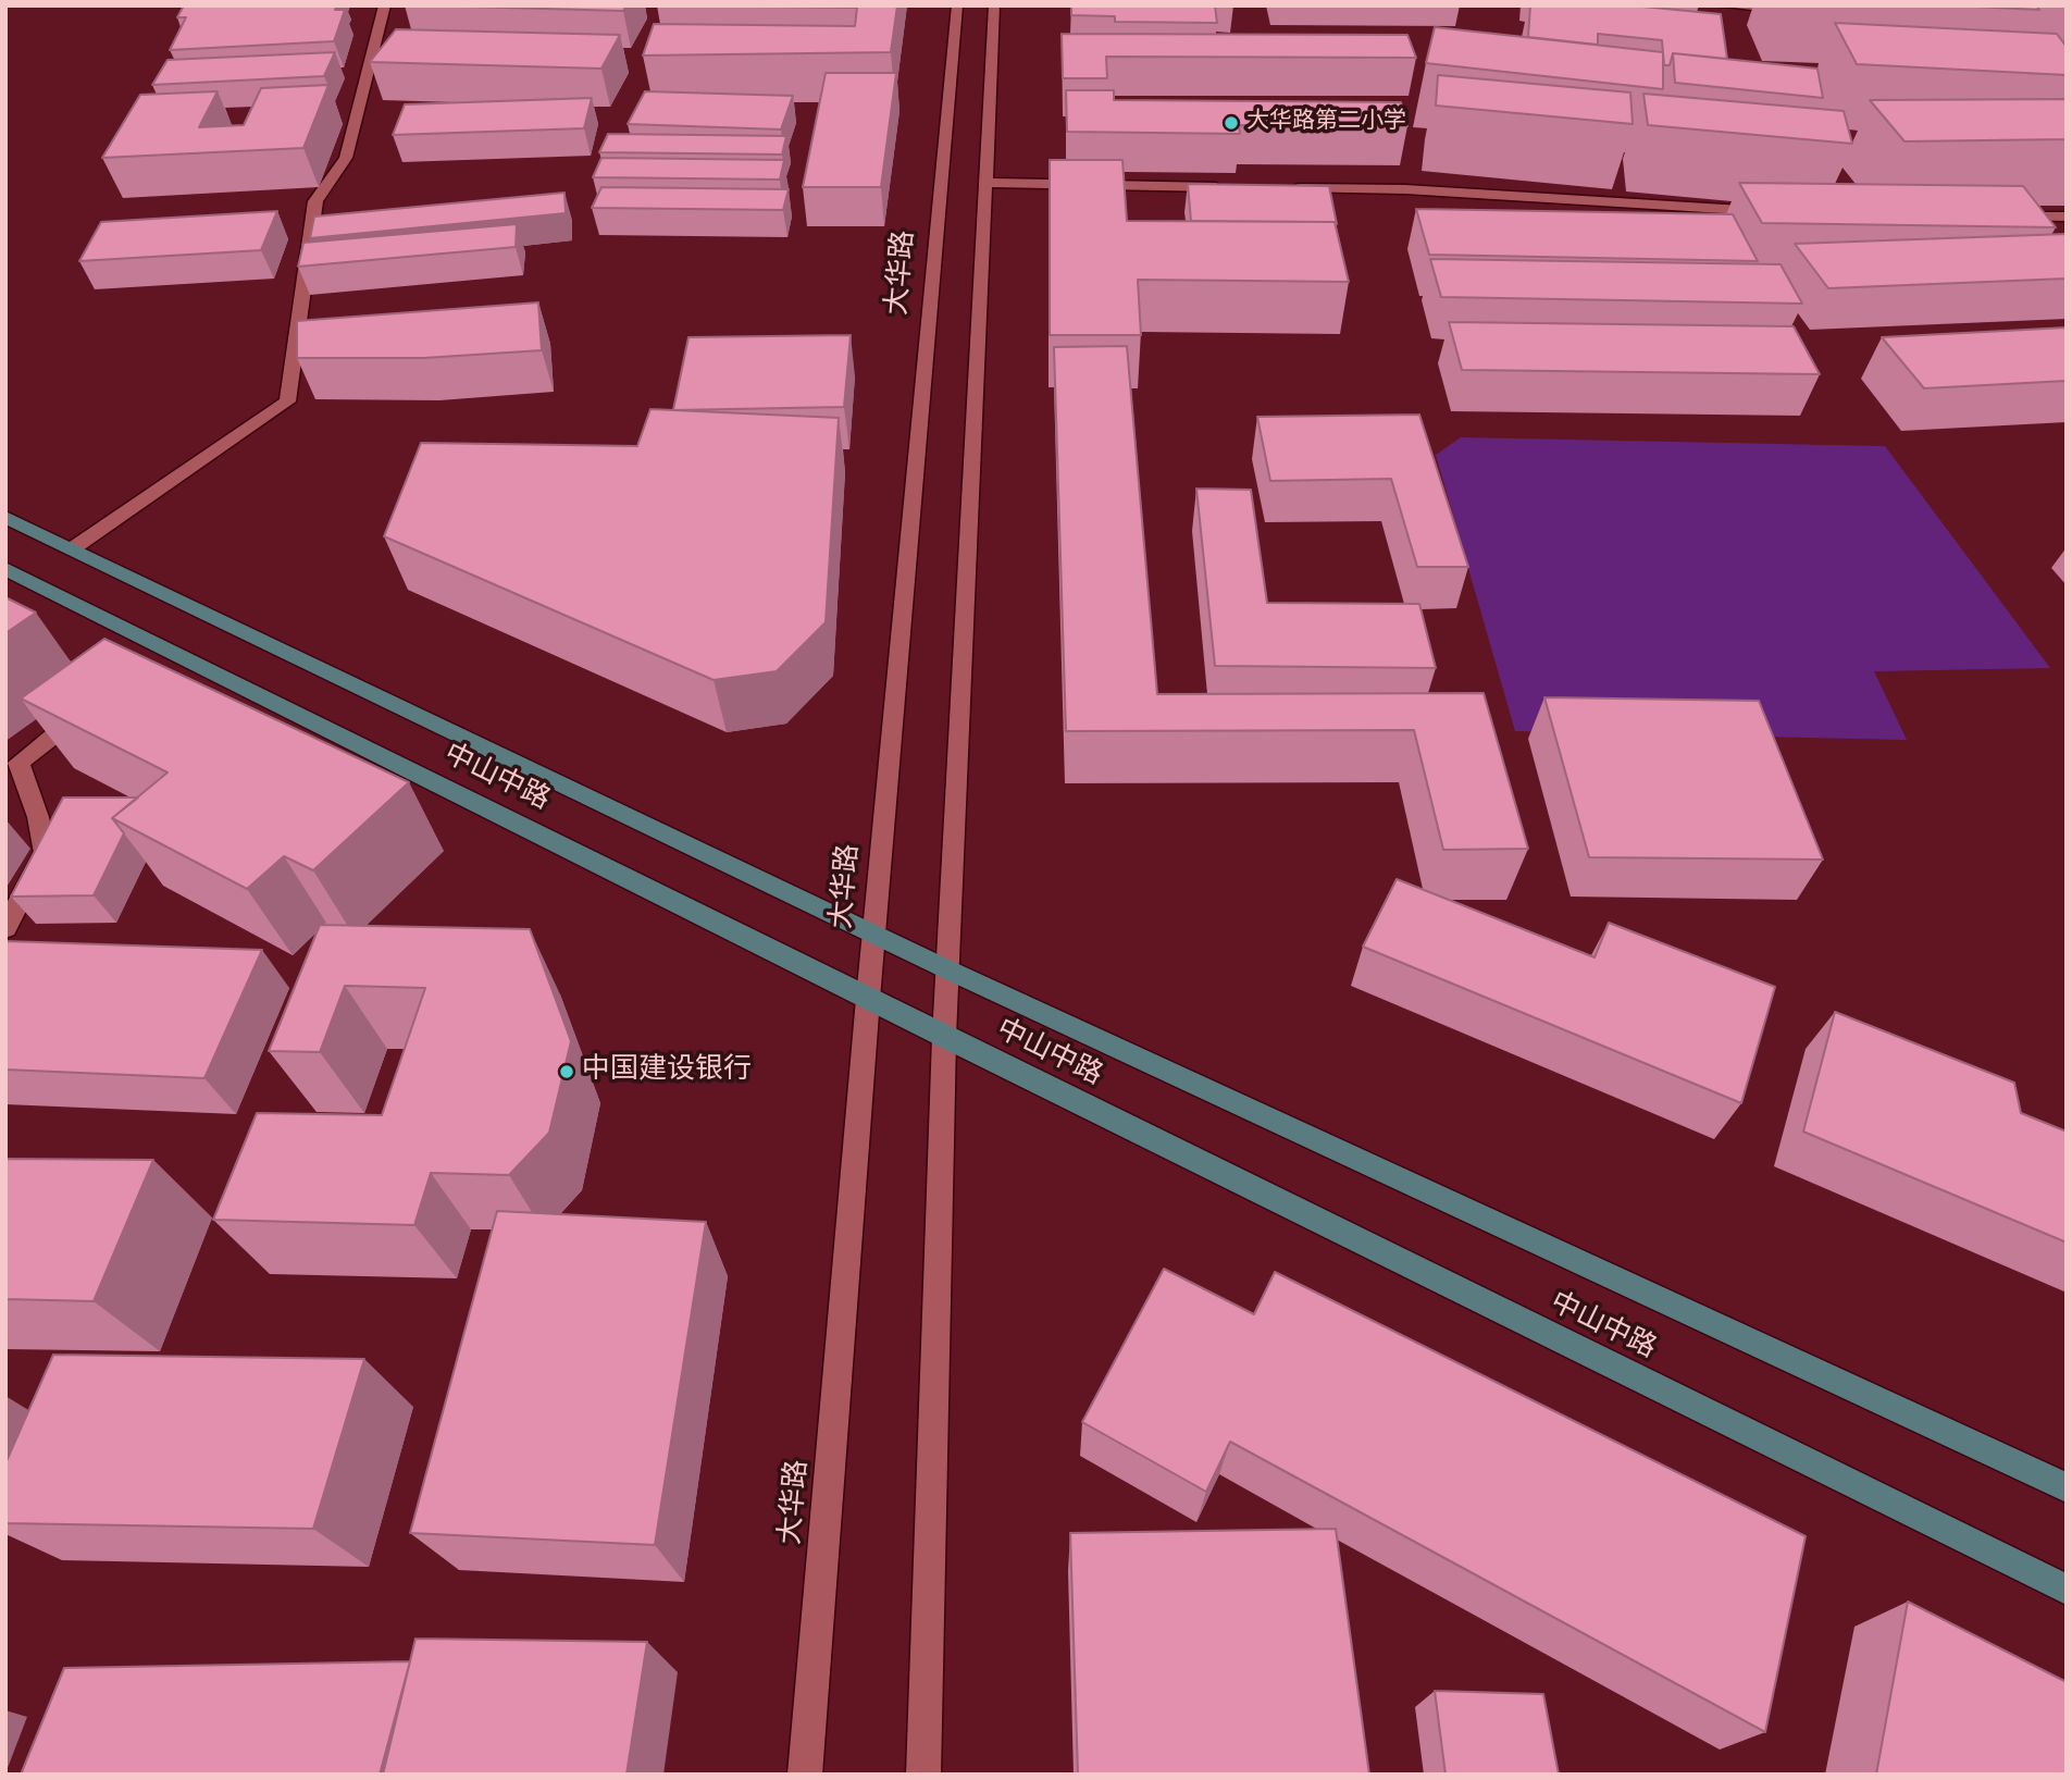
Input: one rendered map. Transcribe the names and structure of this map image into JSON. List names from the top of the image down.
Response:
{
  "streets": {
    "main road": ["中山中路"],
    "street": ["大华路"]
  },
  "crossings": [
    ["大华路", "中山中路"]
  ],
  "places": ["大华路第二小学", "中国建设银行"]
}
